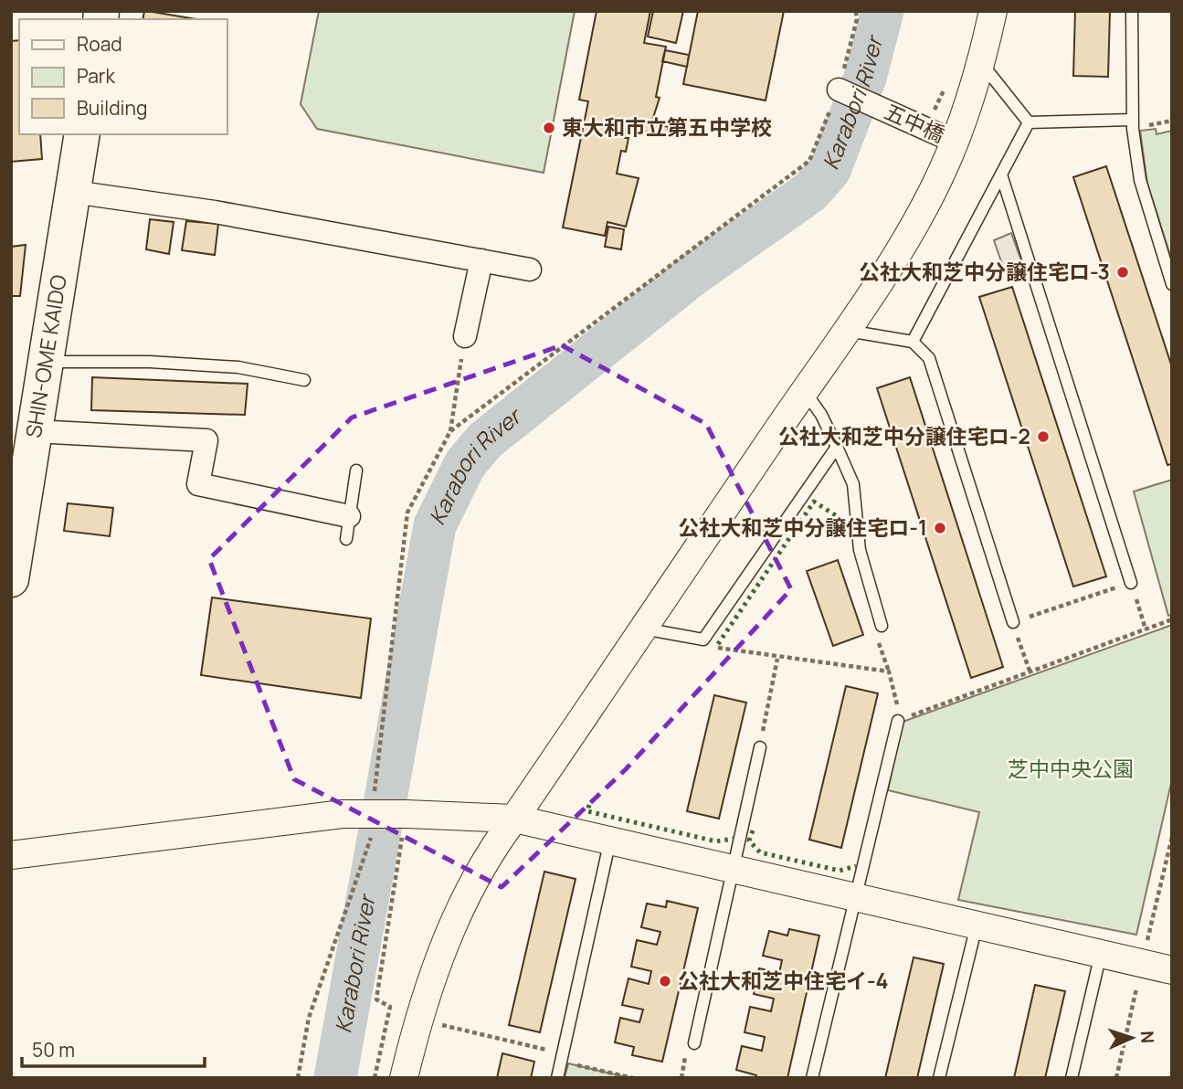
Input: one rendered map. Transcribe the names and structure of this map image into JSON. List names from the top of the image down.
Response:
{
  "streets": {
    "main road": ["SHIN-OME KAIDO"],
    "street": ["五中橋"]
  },
  "water": ["Karabori River"],
  "parks": ["芝中中央公園"],
  "places": [
    "東大和市立第五中学校",
    "公社大和芝中分譲住宅ロ-3",
    "公社大和芝中分譲住宅ロ-2",
    "公社大和芝中分譲住宅ロ-1",
    "公社大和芝中住宅イ-4"
  ],
  "legend": ["Road", "Park", "Building"],
  "scale_bar": "50 m",
  "north": "right"
}
